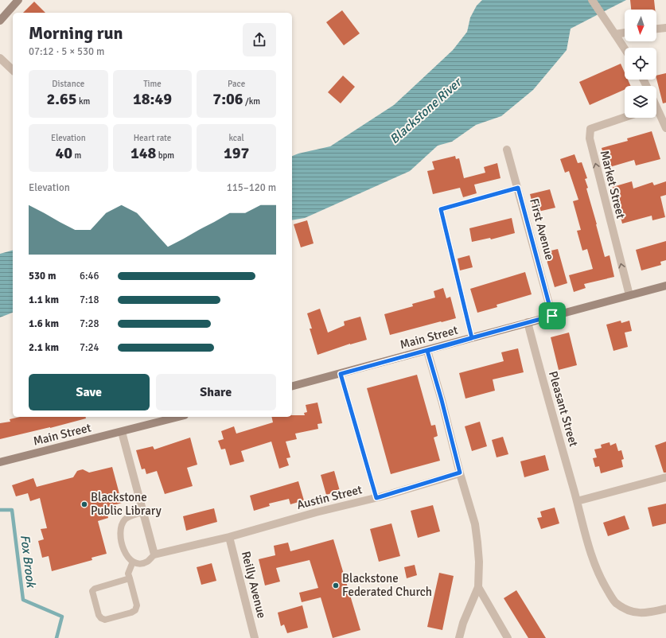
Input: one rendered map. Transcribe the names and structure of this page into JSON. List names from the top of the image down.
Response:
{
  "streets": {
    "main road": ["Main Street"],
    "street": [
      "Market Street",
      "First Avenue",
      "Pleasant Street",
      "Austin Street",
      "Reilly Avenue"
    ]
  },
  "crossings": [
    ["Market Street", "Main Street"],
    ["First Avenue", "Main Street"],
    ["Main Street", "Pleasant Street"],
    ["Austin Street", "Reilly Avenue"]
  ],
  "one_way": ["Market Street"],
  "water": ["Blackstone River", "Fox Brook"],
  "places": ["Blackstone Public Library", "Blackstone Federated Church"],
  "north": "bottom",
  "page": {
    "heading": ["Morning run", "07:12 · 5 × 530 m"],
    "stats": [
      ["Distance", "2.65 km"],
      ["Time", "18:49"],
      ["Pace", "7:06 /km"],
      ["Elevation", "40 m"],
      ["Heart rate", "148 bpm"],
      ["kcal", "197"]
    ],
    "chart": ["Elevation", "115–120 m"],
    "list": [
      {
        "name": "530 m",
        "note": "6:46"
      },
      {
        "name": "1.1 km",
        "note": "7:18"
      },
      {
        "name": "1.6 km",
        "note": "7:28"
      },
      {
        "name": "2.1 km",
        "note": "7:24"
      }
    ],
    "buttons": ["Save", "Share"]
  }
}
